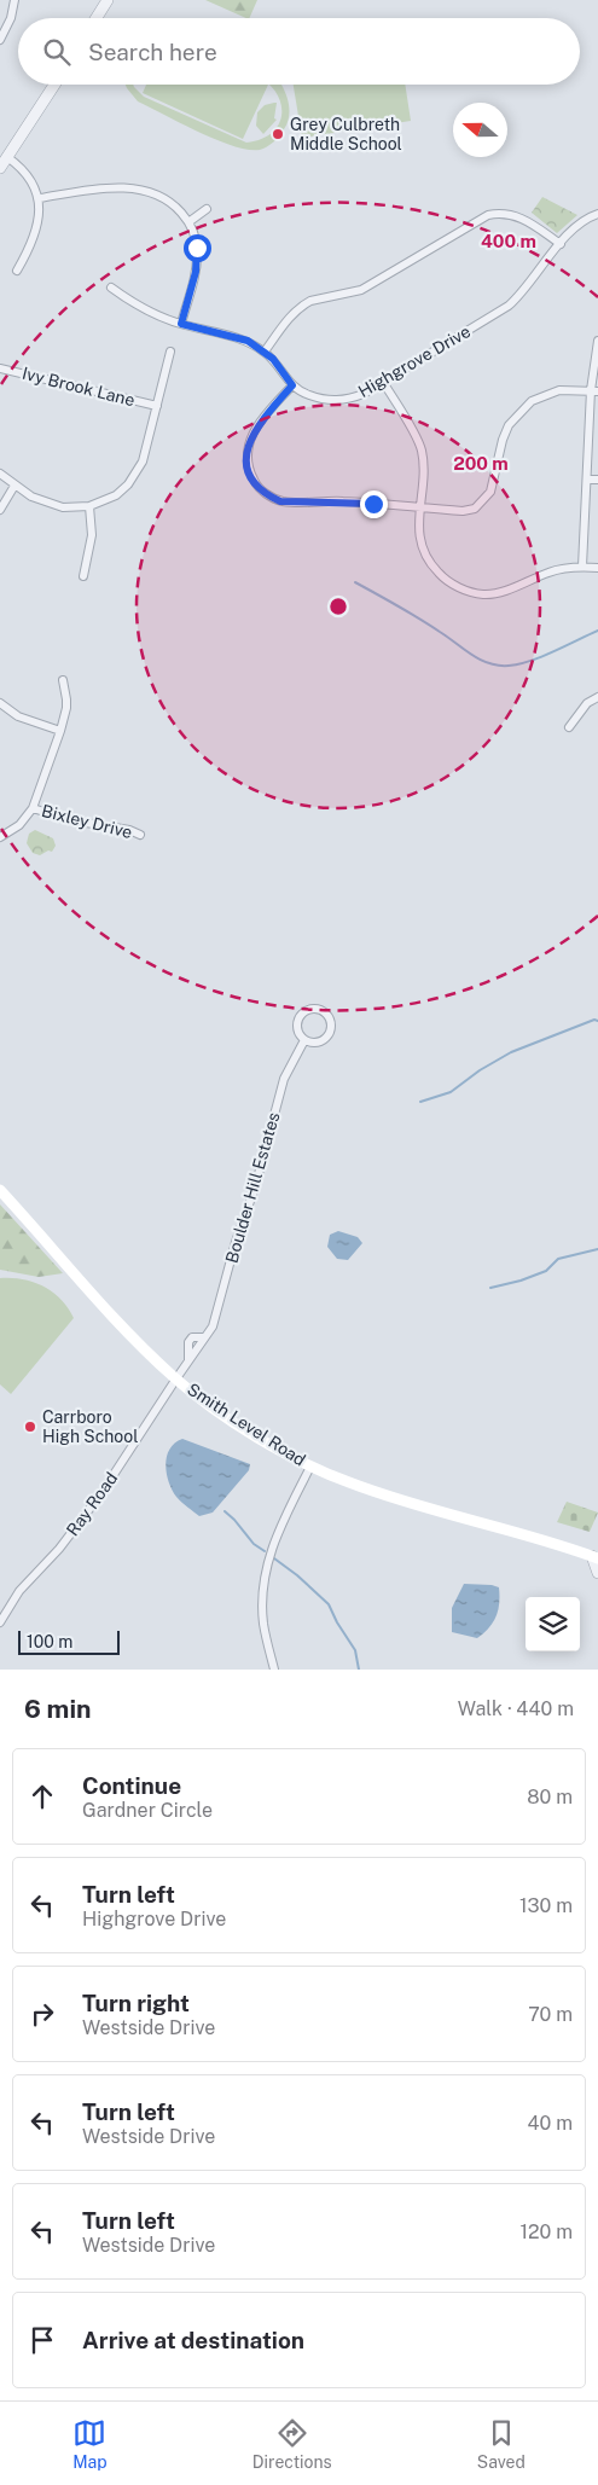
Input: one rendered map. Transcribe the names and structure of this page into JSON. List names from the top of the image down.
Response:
{
  "streets": {
    "main road": ["Smith Level Road"],
    "street": [
      "Highgrove Drive",
      "Ivy Brook Lane",
      "Bixley Drive",
      "Boulder Hill Estates",
      "Ray Road"
    ]
  },
  "crossings": [
    ["Boulder Hill Estates", "Smith Level Road"],
    ["Boulder Hill Estates", "Ray Road"],
    ["Smith Level Road", "Ray Road"]
  ],
  "places": ["Grey Culbreth Middle School", "Carrboro High School"],
  "scale_bar": "100 m",
  "north": "left",
  "page": {
    "search": "Search here",
    "scale": "100 m",
    "heading": ["6 min", "Walk · 440 m"],
    "list": [
      ["Continue", "Gardner Circle", "80 m"],
      ["Turn left", "Highgrove Drive", "130 m"],
      ["Turn right", "Westside Drive", "70 m"],
      ["Turn left", "Westside Drive", "40 m"],
      ["Turn left", "Westside Drive", "120 m"],
      "Arrive at destination"
    ],
    "nav": ["Map", "Directions", "Saved"]
  },
  "rings": ["400 m", "200 m"]
}
